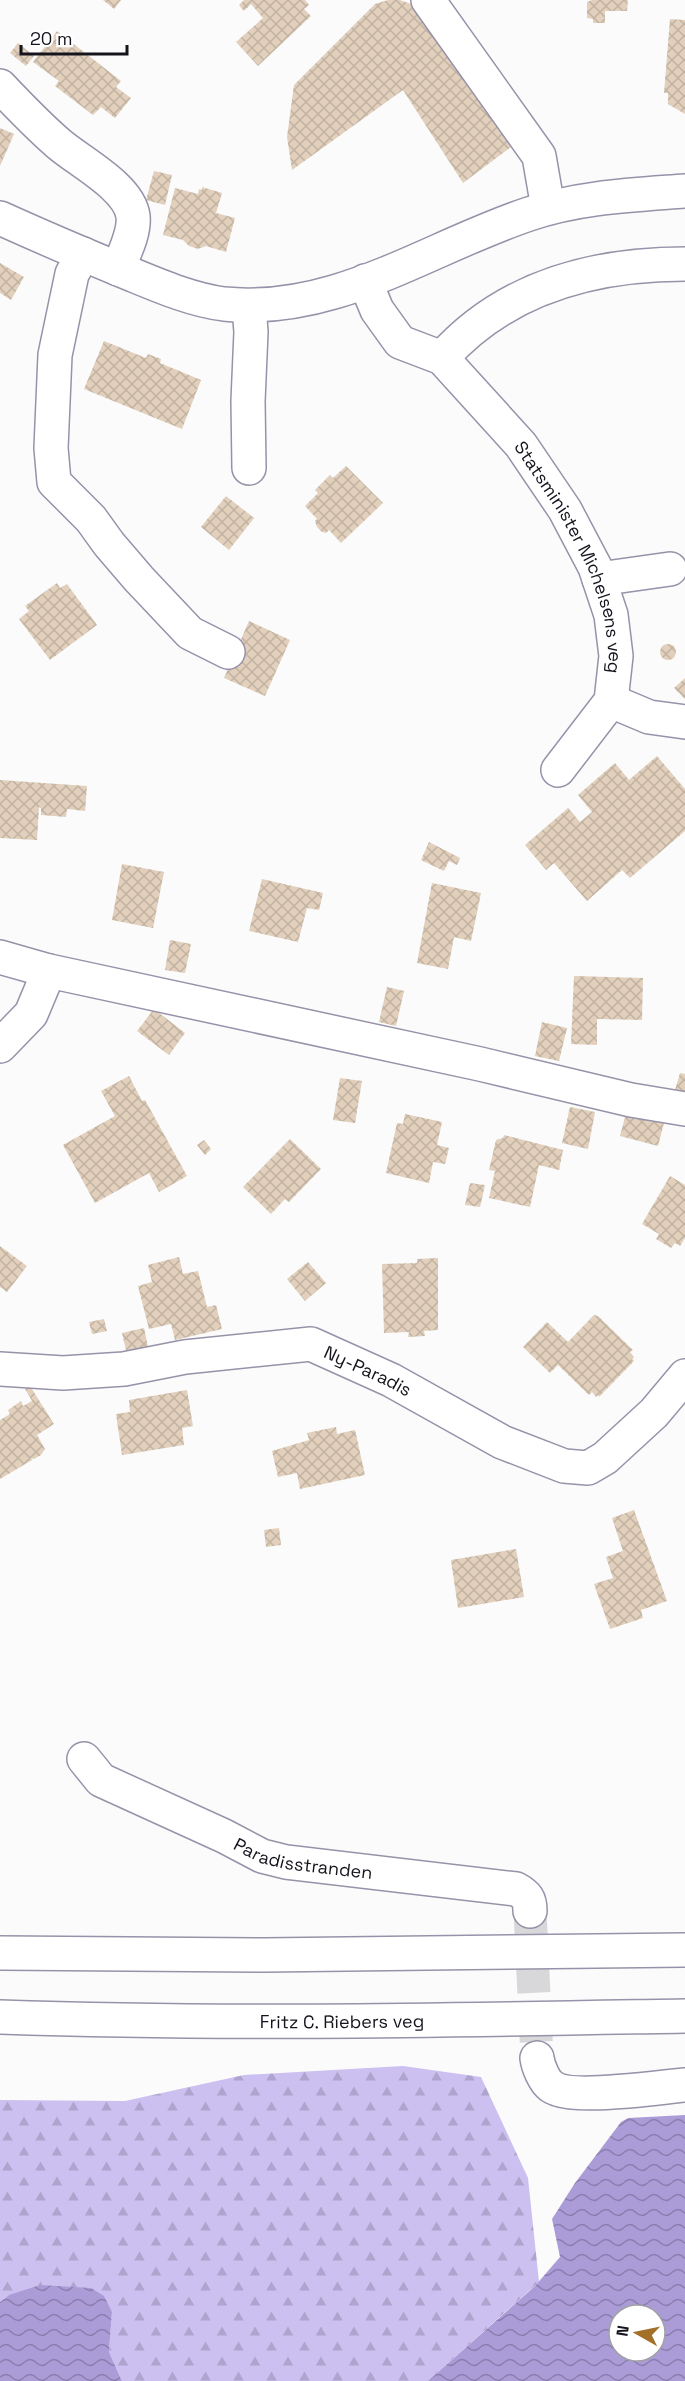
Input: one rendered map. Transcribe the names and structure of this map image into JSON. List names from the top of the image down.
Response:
{
  "streets": {
    "main road": [
      "Statsminister Michelsens veg",
      "Ny-Paradis",
      "Paradisstranden",
      "Fritz C. Riebers veg"
    ]
  },
  "scale_bar": "20 m",
  "north": "left"
}
